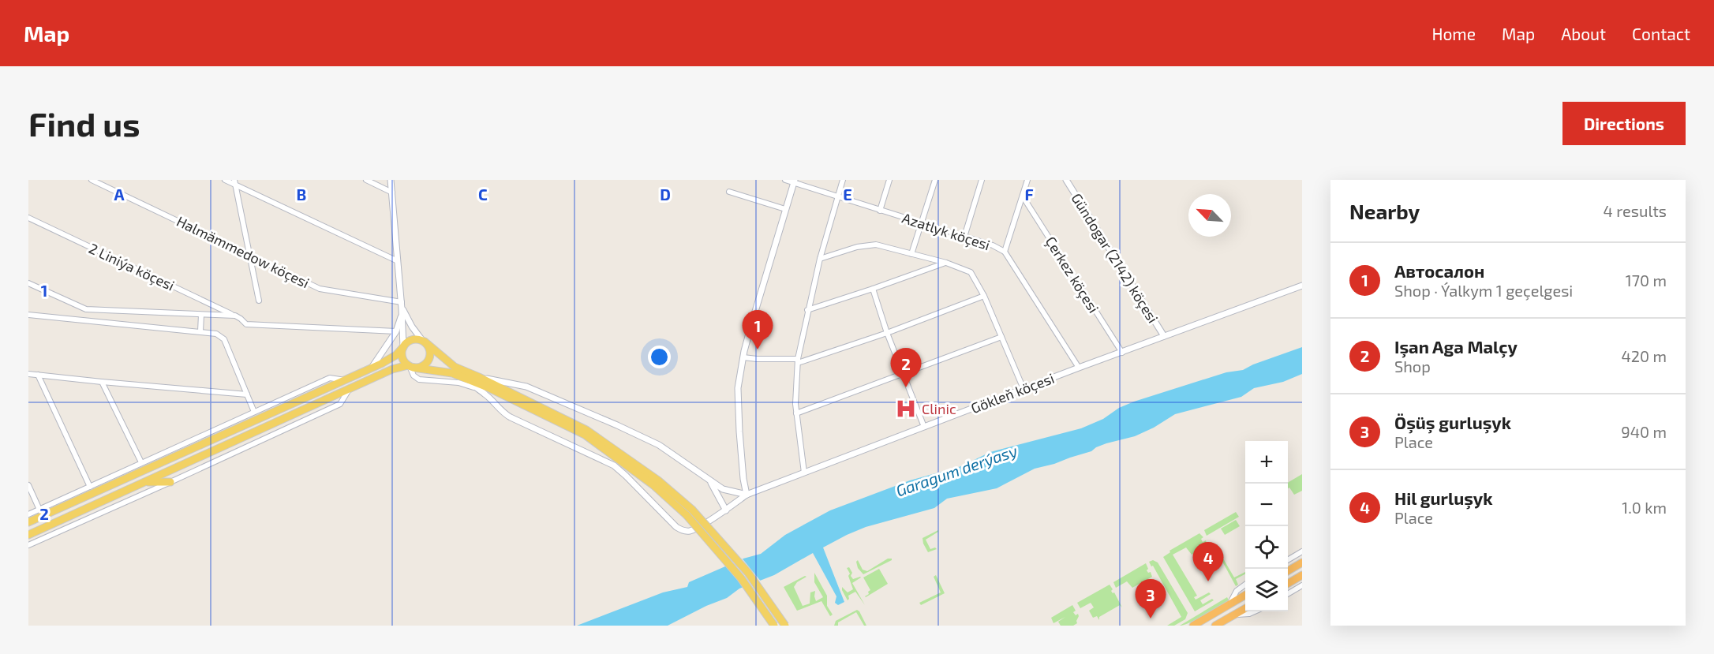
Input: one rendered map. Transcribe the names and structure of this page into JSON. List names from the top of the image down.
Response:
{
  "streets": {
    "street": [
      "Azatlyk köçesi",
      "Halmämmedow köçesi",
      "Gündogar (2142) köçesi",
      "2 Liniýa köçesi",
      "Çerkez köçesi",
      "Gökleň köçesi"
    ]
  },
  "crossings": [
    ["Azatlyk köçesi", "Gökleň köçesi"],
    ["Gündogar (2142) köçesi", "Gökleň köçesi"],
    ["Çerkez köçesi", "Gökleň köçesi"]
  ],
  "water": ["Garagum derýasy"],
  "places": {
    "hospital": ["Clinic"]
  },
  "north": "top left",
  "page": {
    "header": "Map",
    "nav": [
      "Home",
      "Map",
      "About",
      "Contact"
    ],
    "buttons": "Directions",
    "title": "Find us",
    "heading": ["Nearby", "4 results"],
    "list": [
      {
        "mark": "1",
        "name": "Автосалон",
        "note": "Shop · Ýalkym 1 geçelgesi",
        "value": "170 m"
      },
      {
        "mark": "2",
        "name": "Işan Aga Malçy",
        "note": "Shop",
        "value": "420 m"
      },
      {
        "mark": "3",
        "name": "Öşüş gurluşyk",
        "note": "Place",
        "value": "940 m"
      },
      {
        "mark": "4",
        "name": "Hil gurluşyk",
        "note": "Place",
        "value": "1.0 km"
      }
    ],
    "pins": [
      "1",
      "2",
      "4",
      "3"
    ],
    "map_buttons": ["+", "−"]
  },
  "grid": {
    "columns": [
      "A",
      "B",
      "C",
      "D",
      "E",
      "F"
    ],
    "rows": ["1", "2"]
  }
}
